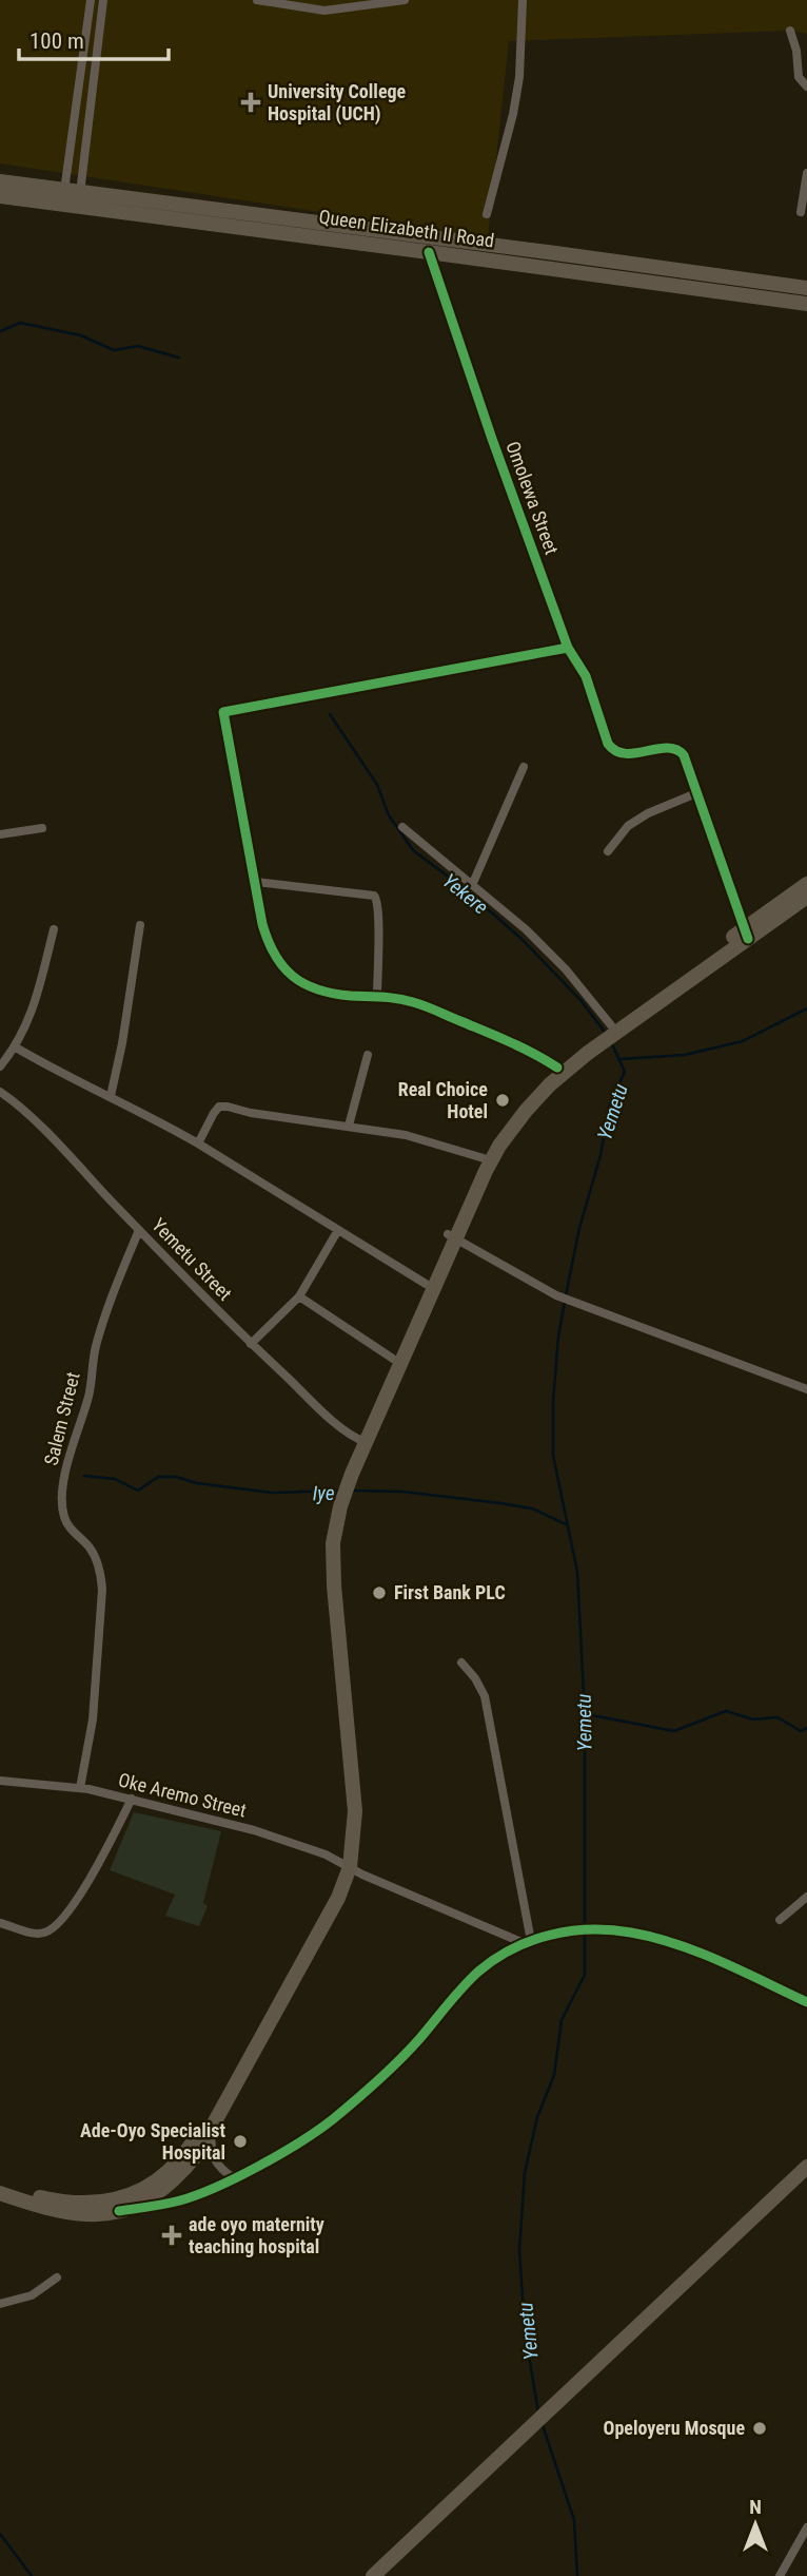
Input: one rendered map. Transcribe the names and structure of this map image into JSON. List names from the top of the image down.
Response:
{
  "streets": {
    "highway": ["Queen Elizabeth II Road"],
    "street": [
      "Omolewa Street",
      "Yemetu Street",
      "Salem Street",
      "Oke Aremo Street"
    ]
  },
  "crossings": [
    ["Queen Elizabeth II Road", "Omolewa Street"],
    ["Yemetu Street", "Salem Street"],
    ["Salem Street", "Oke Aremo Street"]
  ],
  "water": ["Yekere", "Yemetu", "Iye"],
  "places": {
    "health": ["University College Hospital (UCH)", "ade oyo maternity teaching hospital"],
    "other": [
      "Real Choice Hotel",
      "First Bank PLC",
      "Ade-Oyo Specialist Hospital",
      "Opeloyeru Mosque"
    ]
  },
  "scale_bar": "100 m",
  "north": "top"
}
